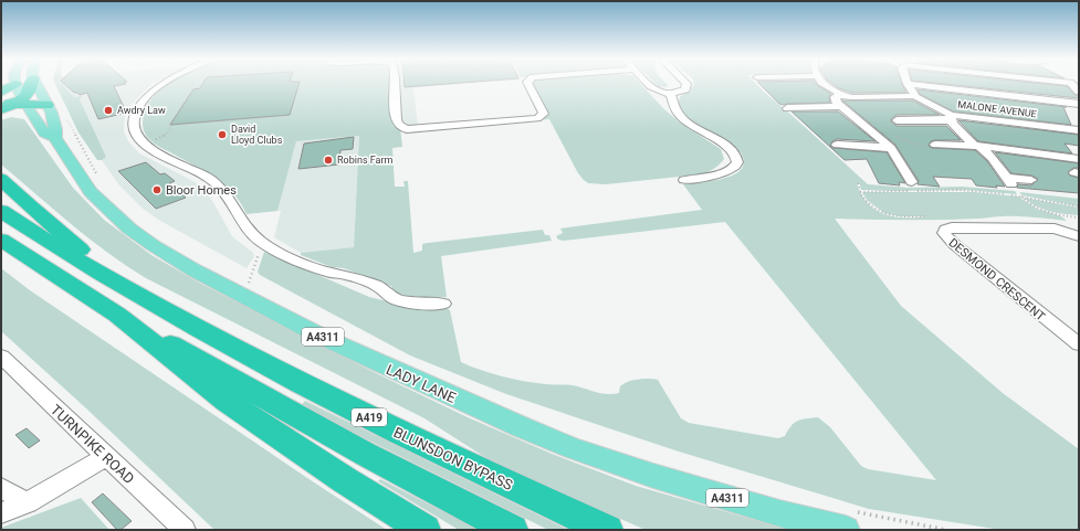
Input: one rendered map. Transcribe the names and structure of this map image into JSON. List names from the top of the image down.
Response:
{
  "streets": {
    "highway": ["A419", "BLUNSDON BYPASS"],
    "main road": ["A4311", "LADY LANE"],
    "street": ["MALONE AVENUE", "DESMOND CRESCENT", "TURNPIKE ROAD"]
  },
  "crossings": [
    ["A4311", "LADY LANE"],
    ["A419", "BLUNSDON BYPASS"]
  ],
  "places": [
    "Awdry Law",
    "David Lloyd Clubs",
    "Robins Farm",
    "Bloor Homes"
  ]
}
